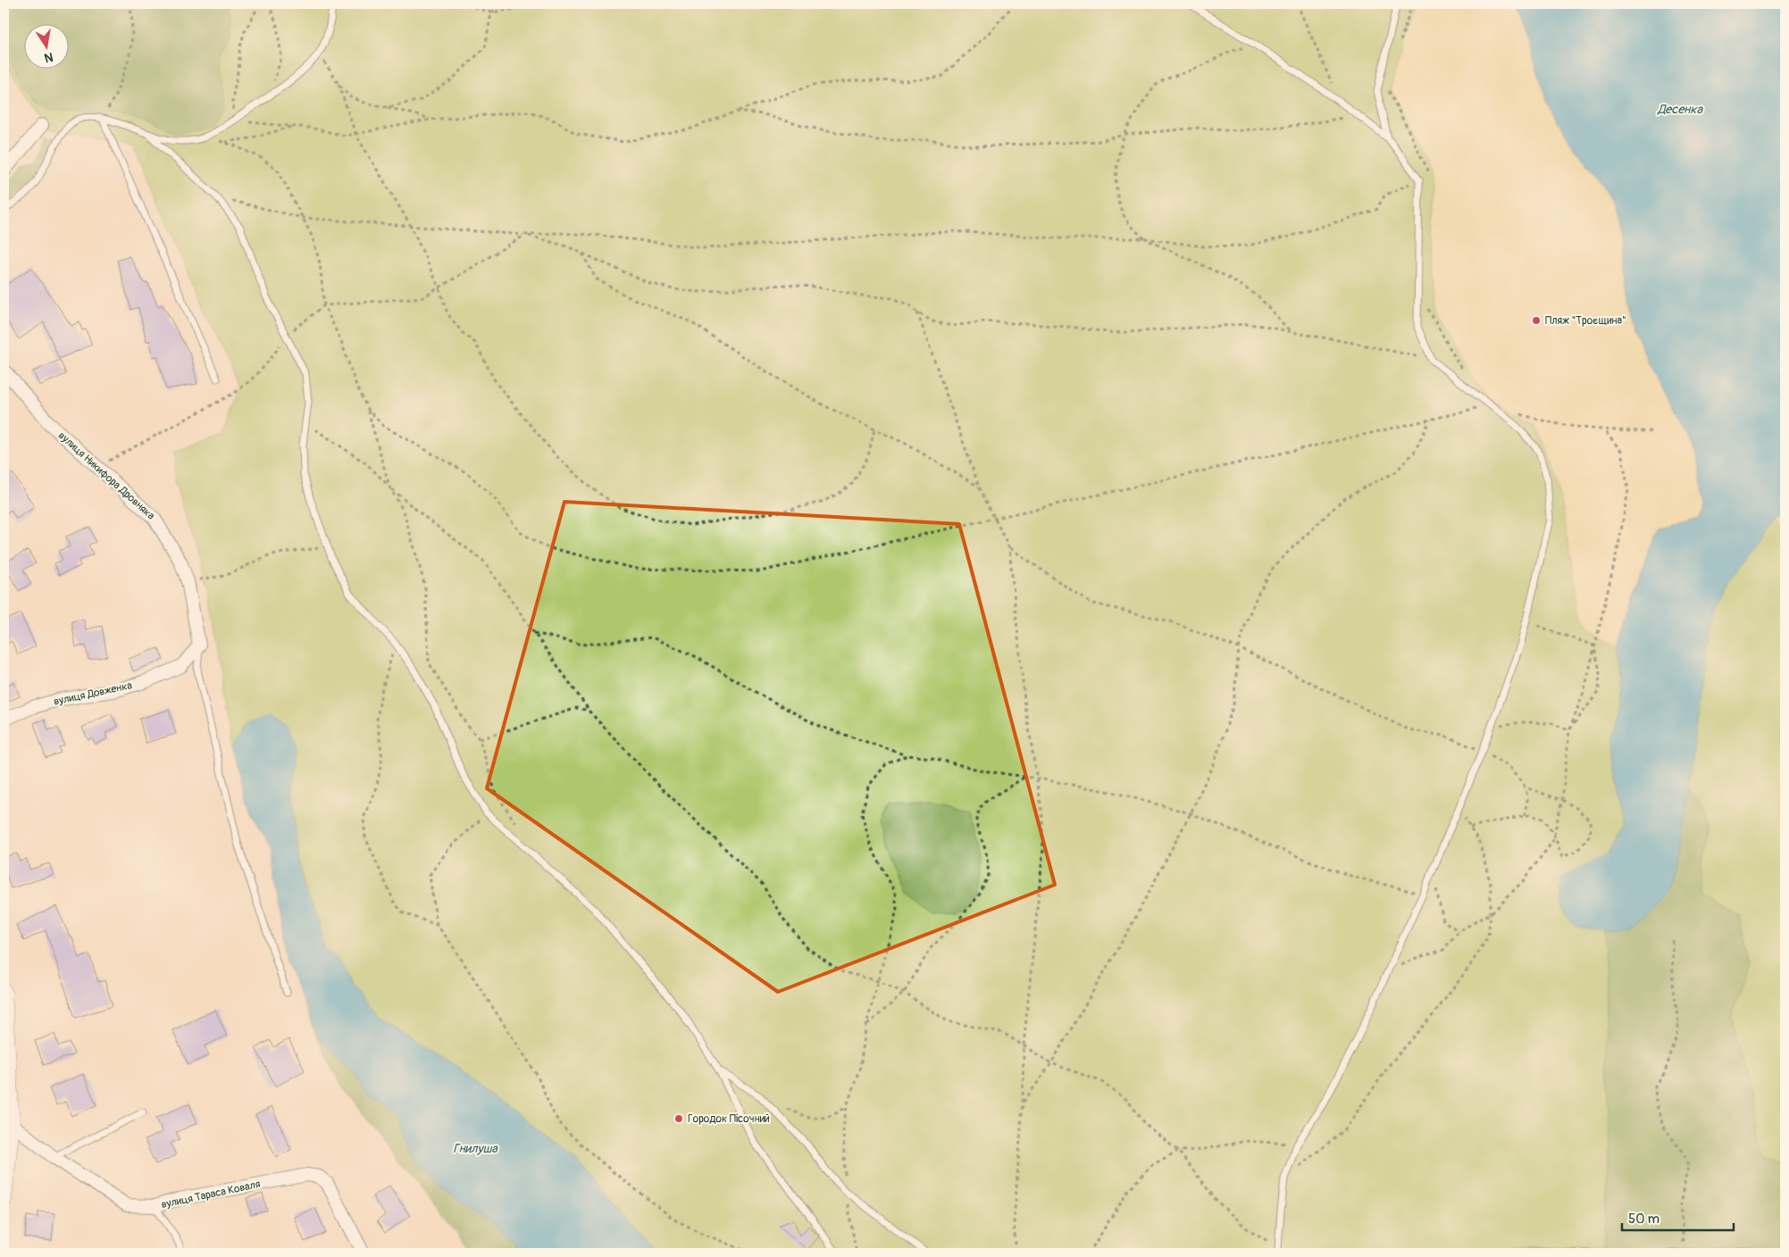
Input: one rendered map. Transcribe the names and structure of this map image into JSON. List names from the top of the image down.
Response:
{
  "streets": {
    "street": ["вулиця Никифора Дровняка", "вулиця Довженка", "вулиця Тараса Коваля"]
  },
  "crossings": [
    ["вулиця Никифора Дровняка", "вулиця Довженка"]
  ],
  "water": ["Десенка", "Гнилуша"],
  "places": ["Пляж \"Троєщина\"", "Городок Пісочний"],
  "scale_bar": "50 m",
  "north": "bottom"
}
